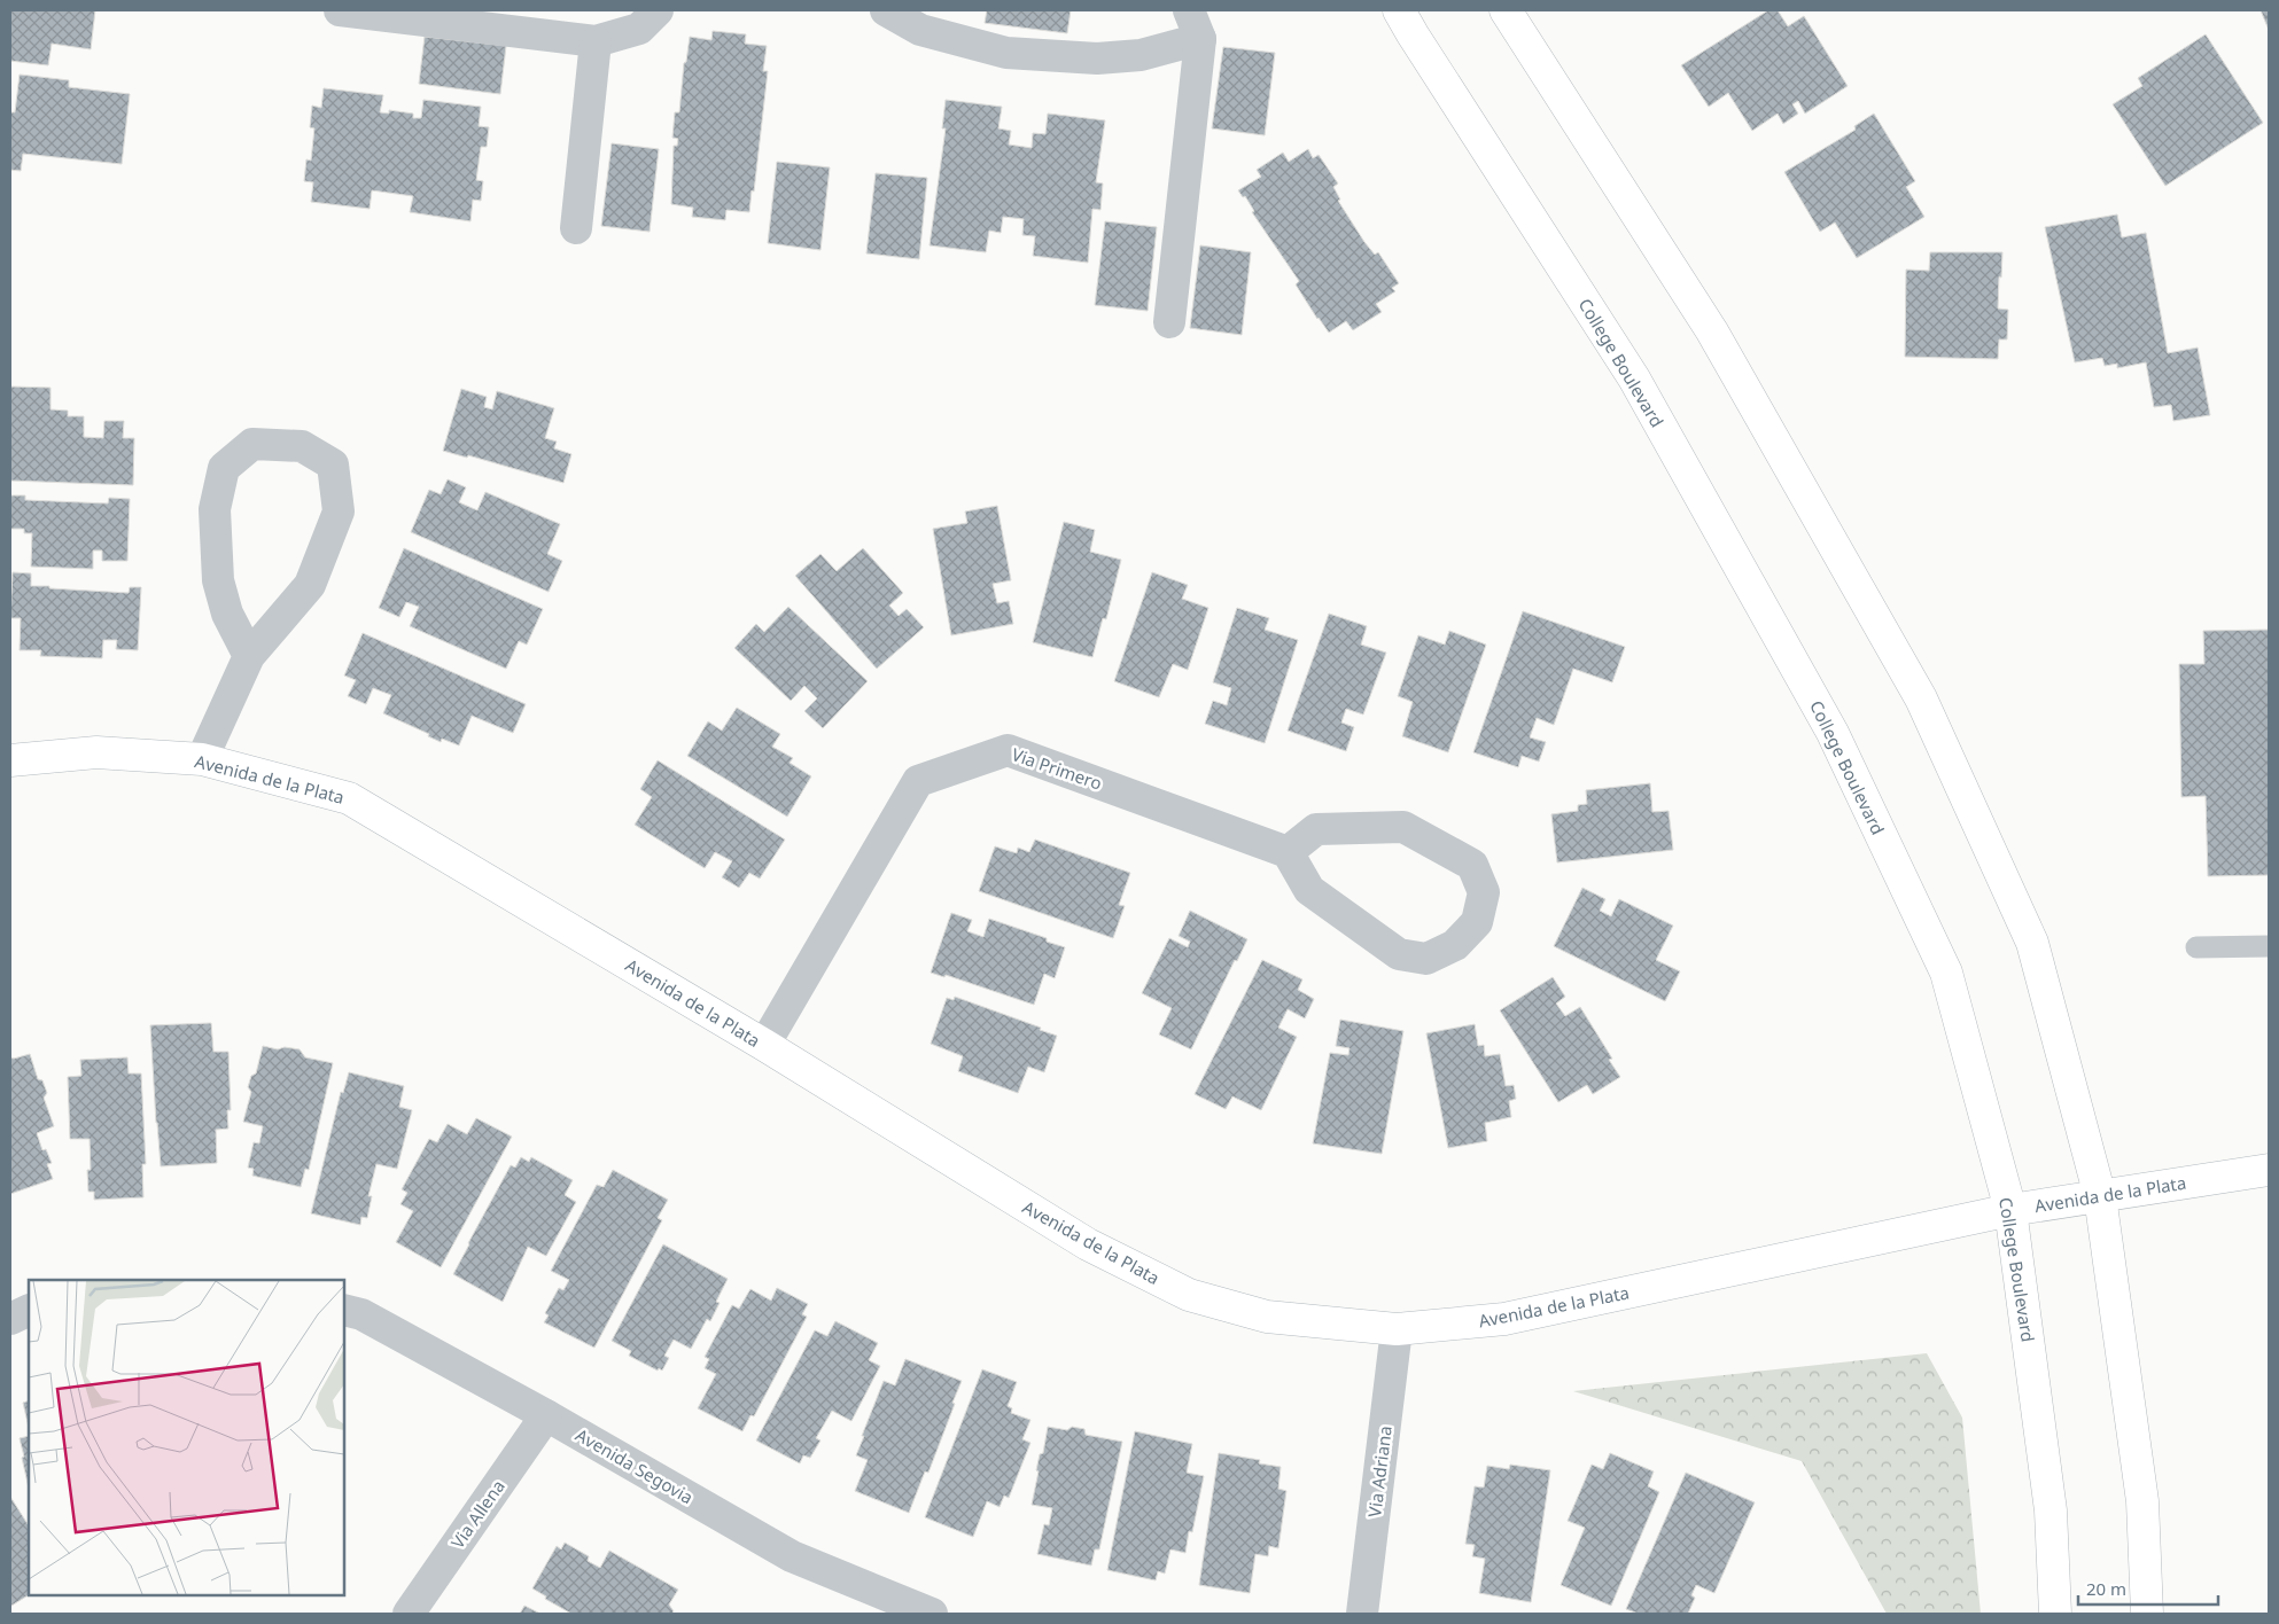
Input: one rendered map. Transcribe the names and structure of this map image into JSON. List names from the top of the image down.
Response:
{
  "streets": {
    "main road": ["College Boulevard", "Avenida de la Plata"],
    "street": [
      "Via Primero",
      "Avenida Segovia",
      "Via Adriana",
      "Via Allena"
    ]
  },
  "crossings": [
    ["College Boulevard", "Avenida de la Plata"],
    ["Via Primero", "Avenida de la Plata"],
    ["Avenida de la Plata", "Via Adriana"],
    ["Avenida Segovia", "Via Allena"]
  ],
  "scale_bar": "20 m"
}
